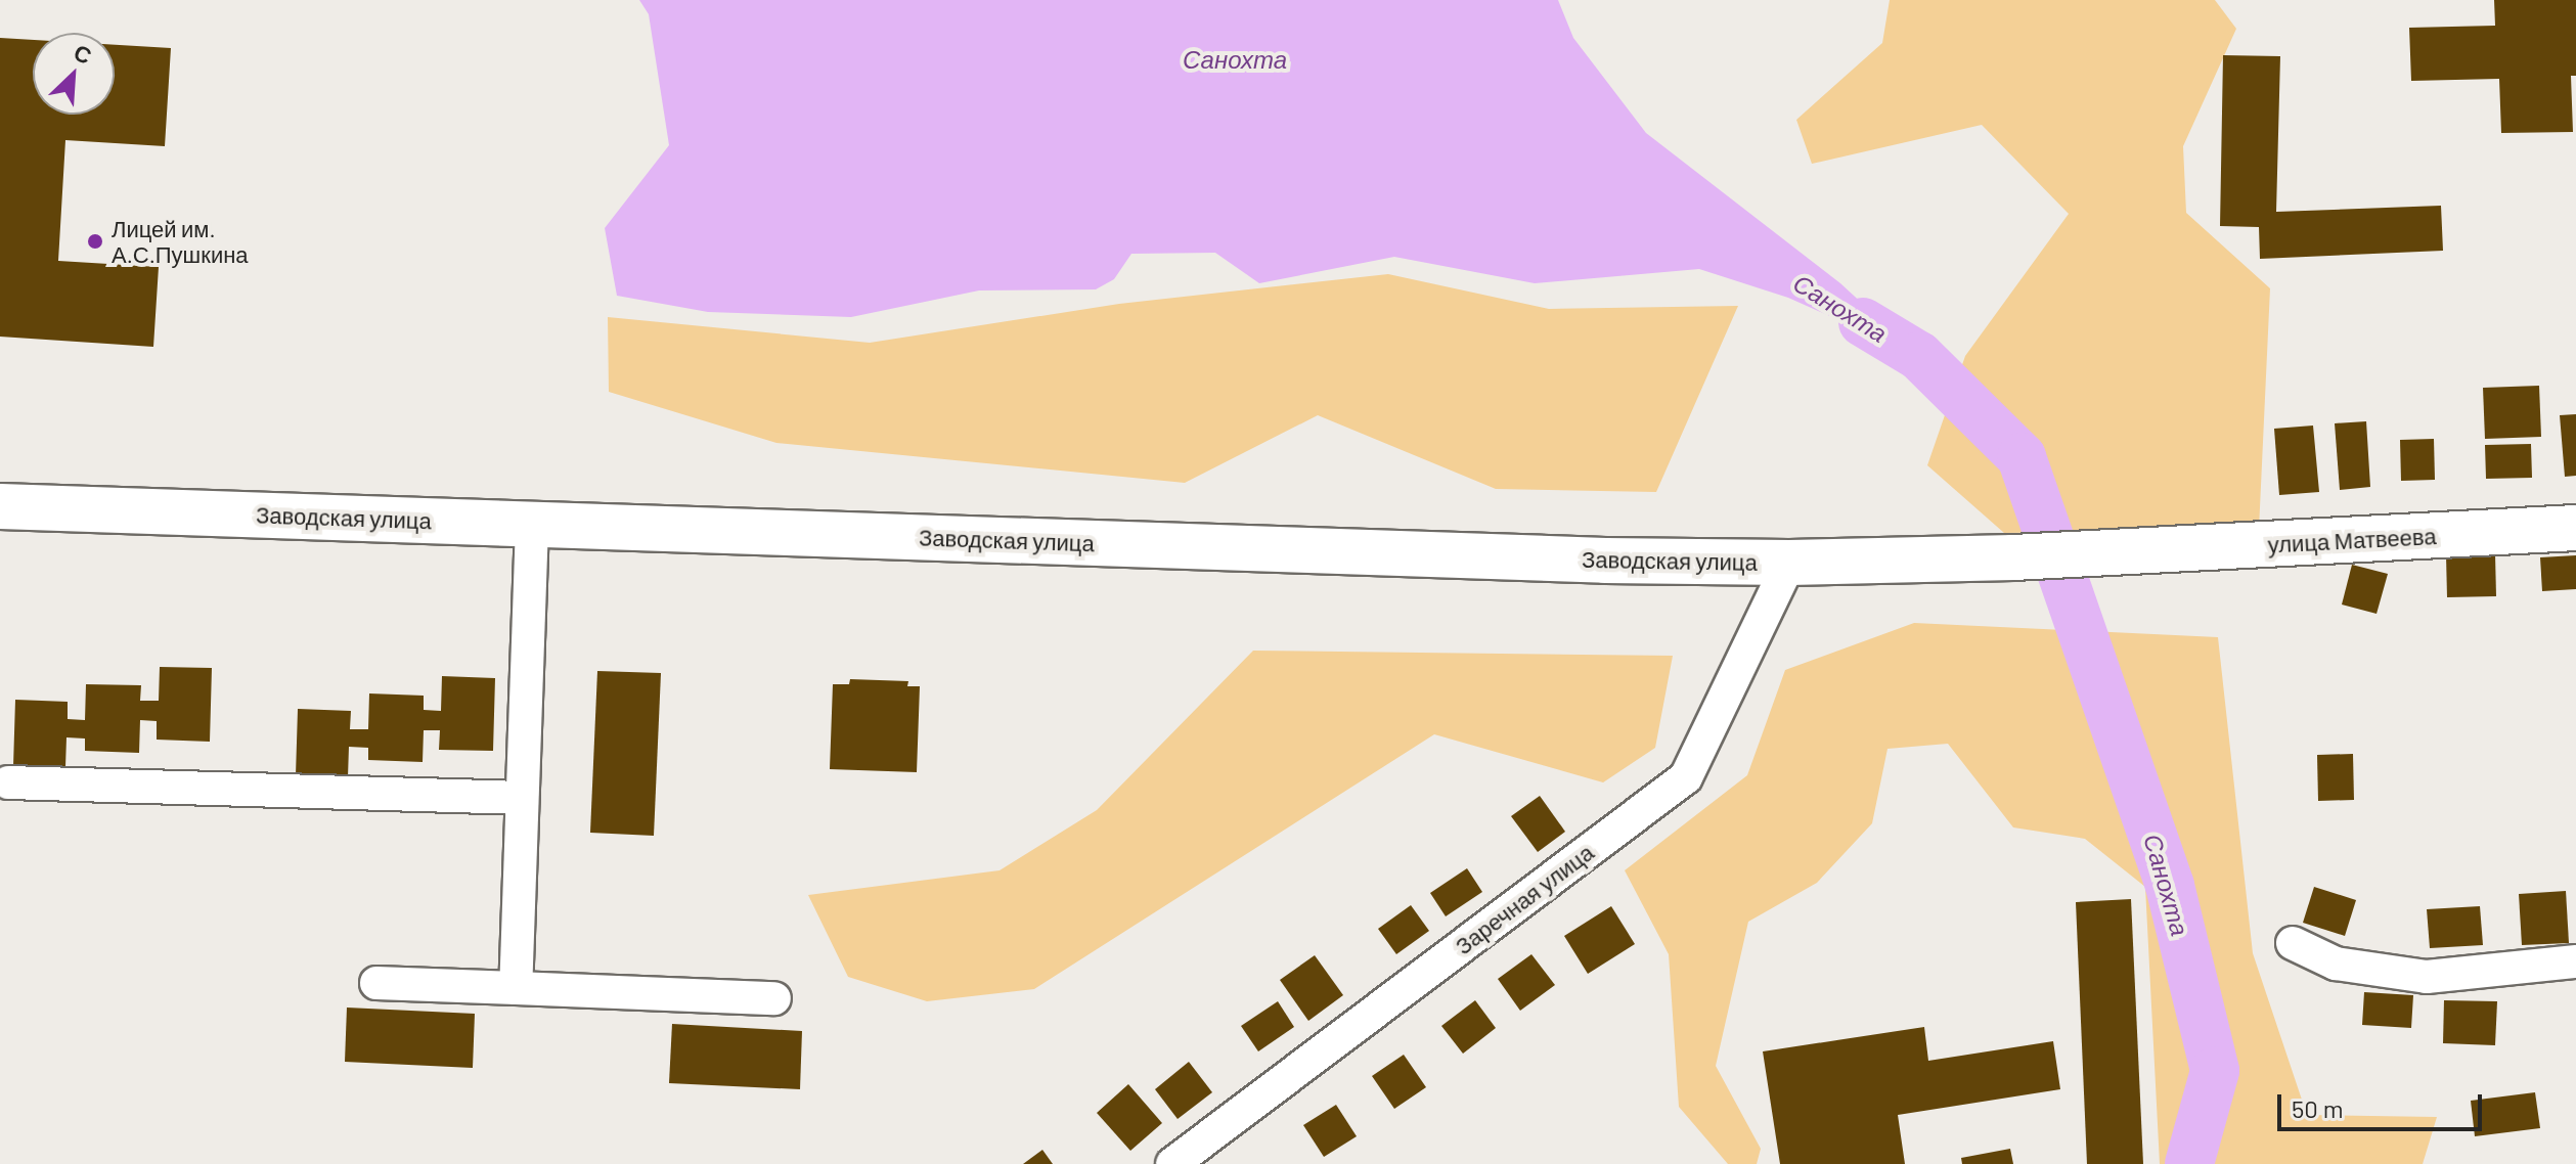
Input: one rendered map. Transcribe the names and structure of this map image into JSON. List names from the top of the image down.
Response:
{
  "streets": {
    "main road": ["Заводская улица", "улица Матвеева"],
    "street": ["Заречная улица"]
  },
  "crossings": [
    ["Заводская улица", "улица Матвеева"],
    ["Заводская улица", "Заречная улица"]
  ],
  "water": ["Санохта"],
  "places": ["Лицей им. А.С.Пушкина"],
  "scale_bar": "50 m",
  "north": "top right"
}
